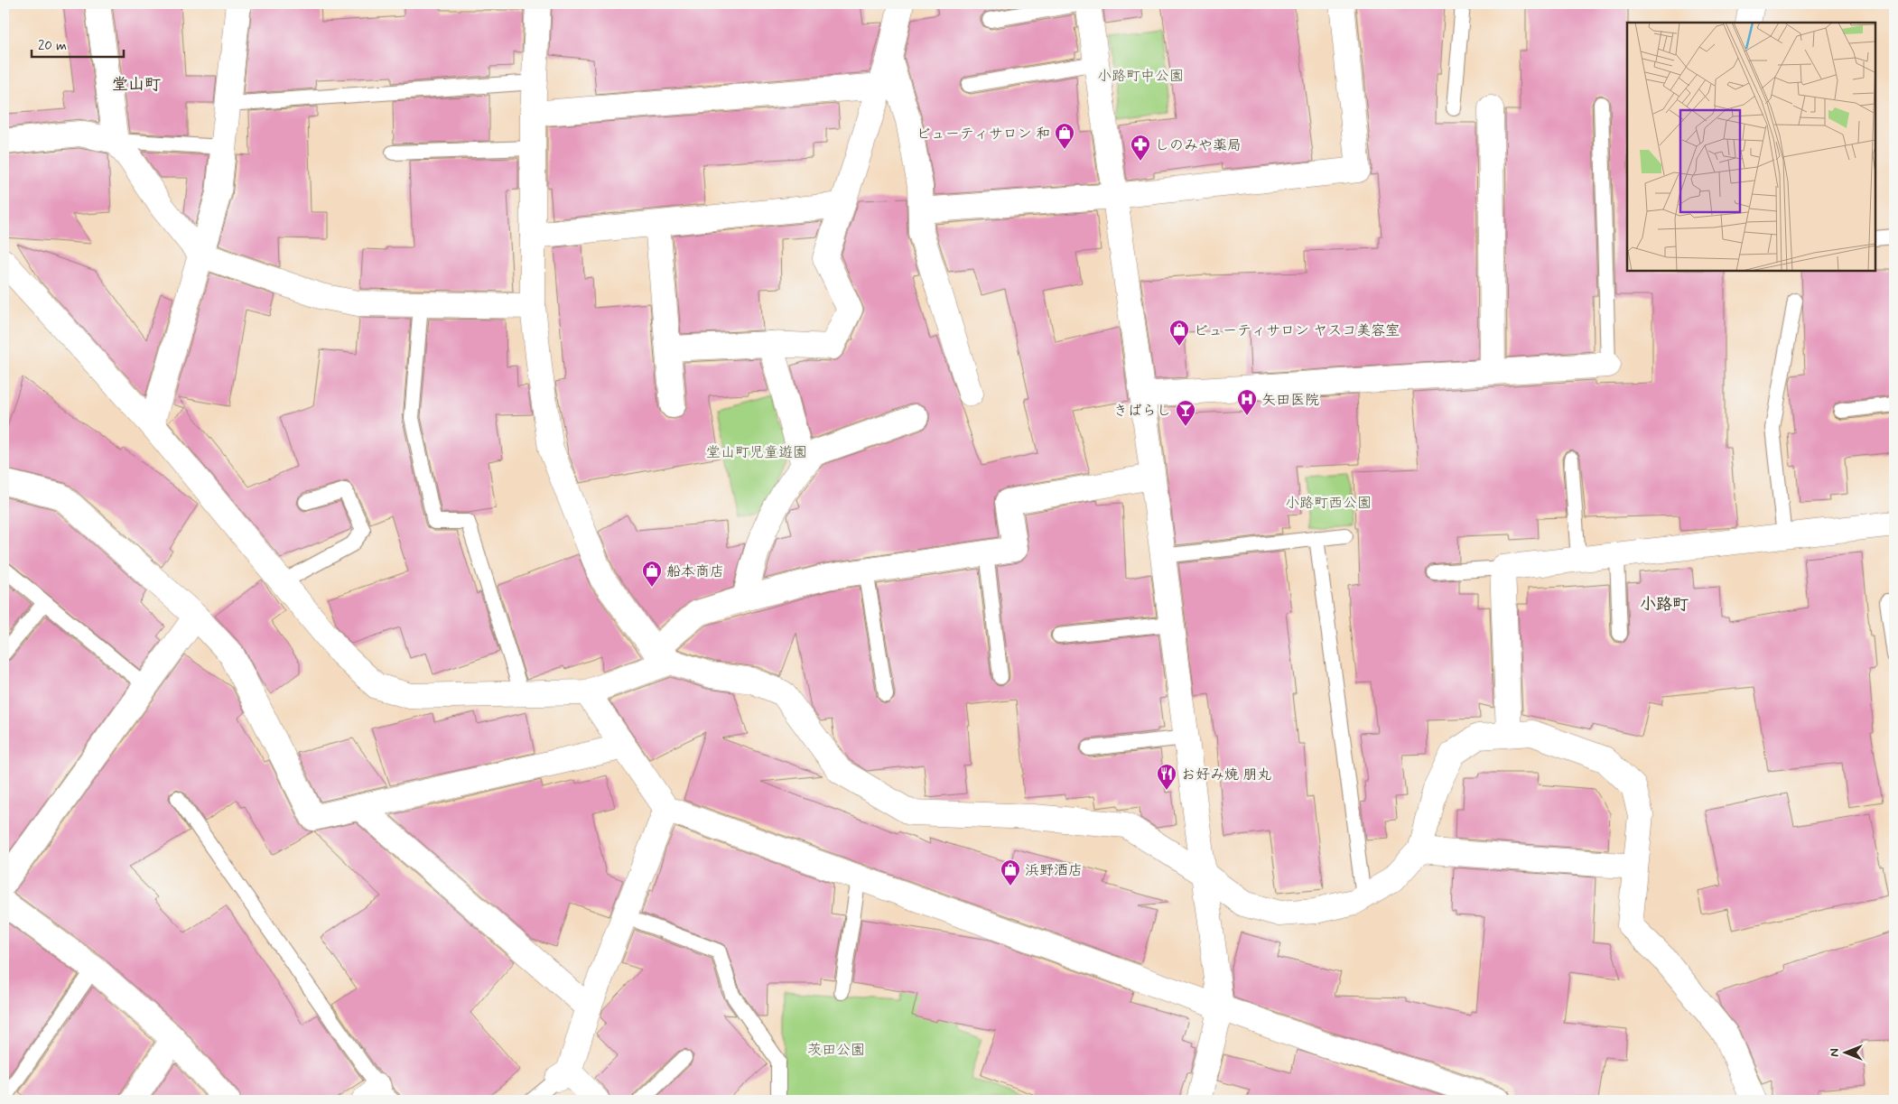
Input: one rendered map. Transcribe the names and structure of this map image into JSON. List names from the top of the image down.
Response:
{
  "districts": ["堂山町", "小路町"],
  "parks": [
    "小路町中公園",
    "堂山町児童遊園",
    "小路町西公園",
    "茨田公園"
  ],
  "places": {
    "shop": [
      "ビューティサロン 和",
      "ビューティサロン ヤスコ美容室",
      "船本商店",
      "浜野酒店"
    ],
    "pharmacy": ["しのみや薬局"],
    "hospital": ["矢田医院"],
    "bar": ["きばらし"],
    "restaurant": ["お好み焼 朋丸"]
  },
  "scale_bar": "20 m",
  "north": "left"
}
